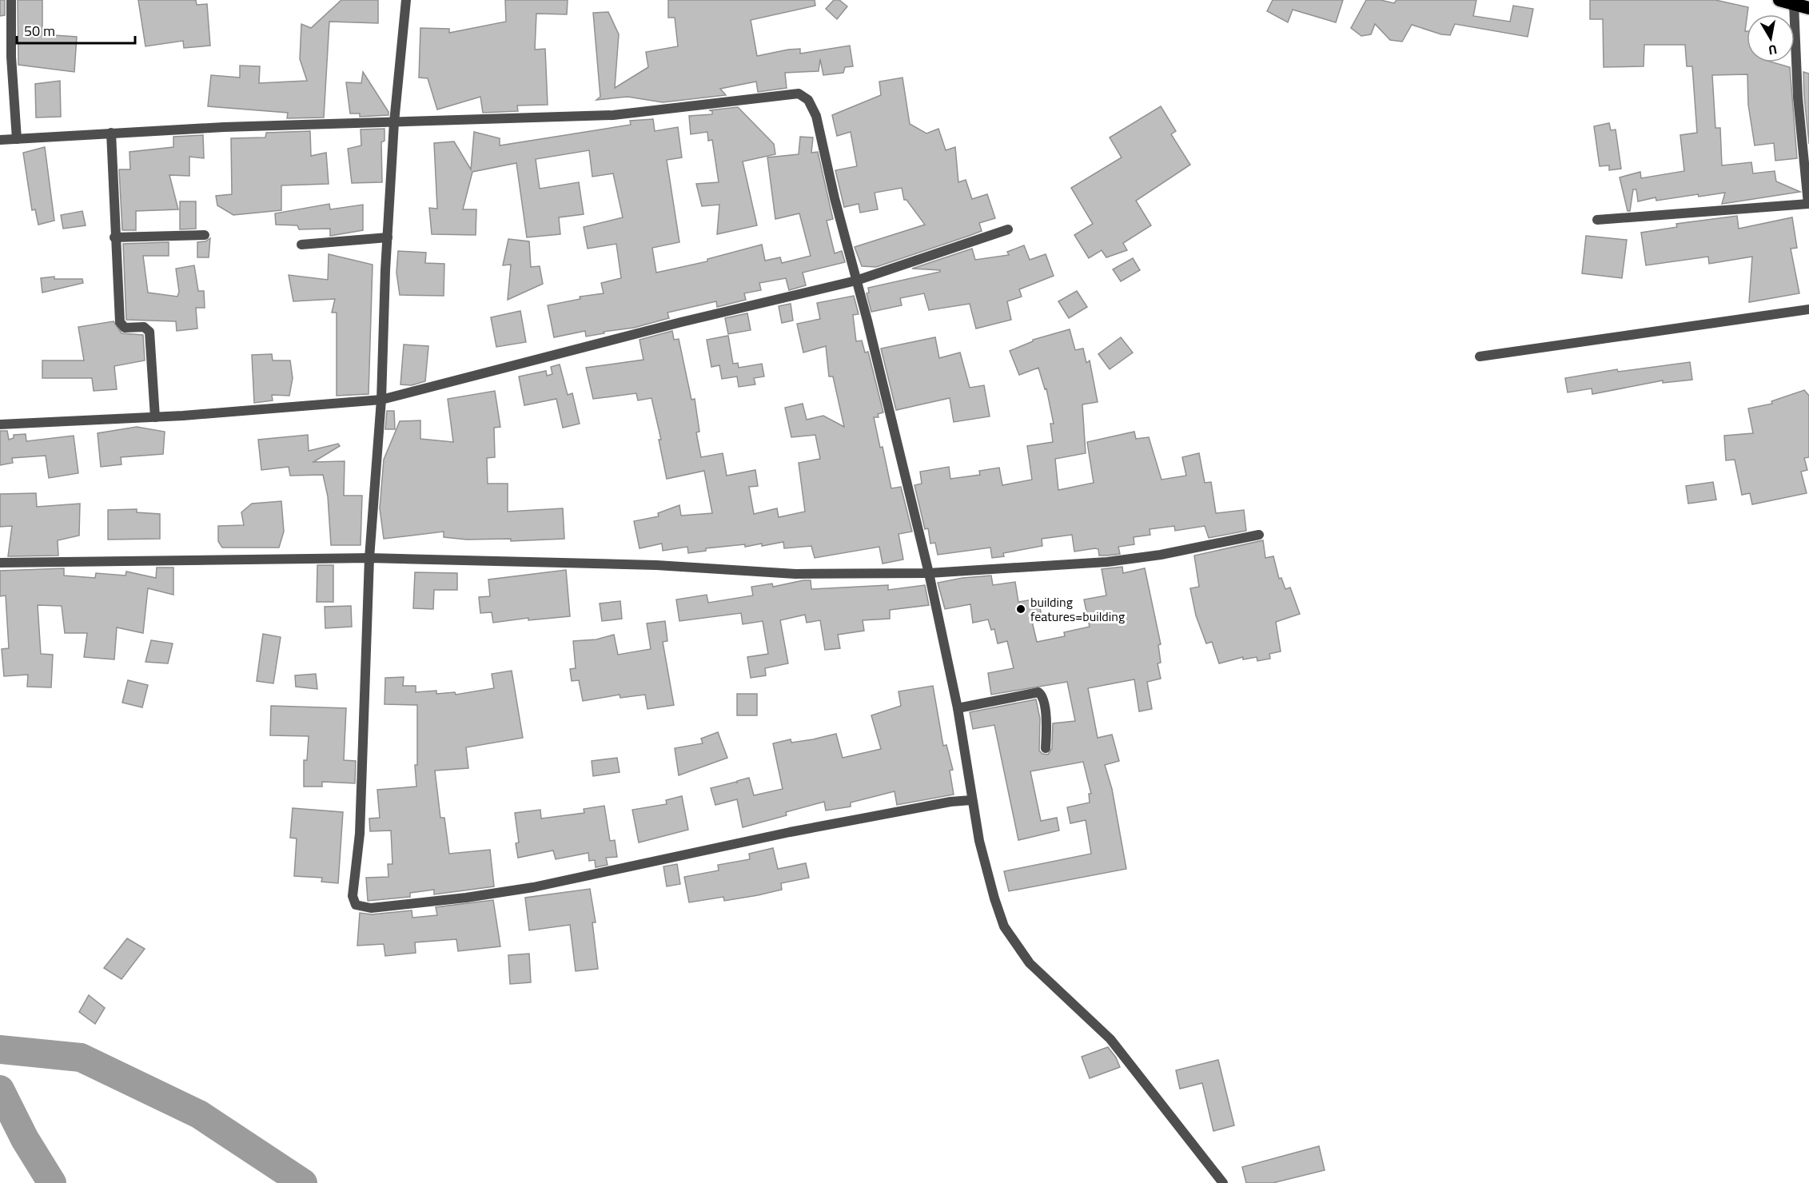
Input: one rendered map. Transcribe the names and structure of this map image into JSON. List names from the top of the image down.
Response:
{
  "places": ["building features=building"],
  "scale_bar": "50 m",
  "north": "bottom"
}
